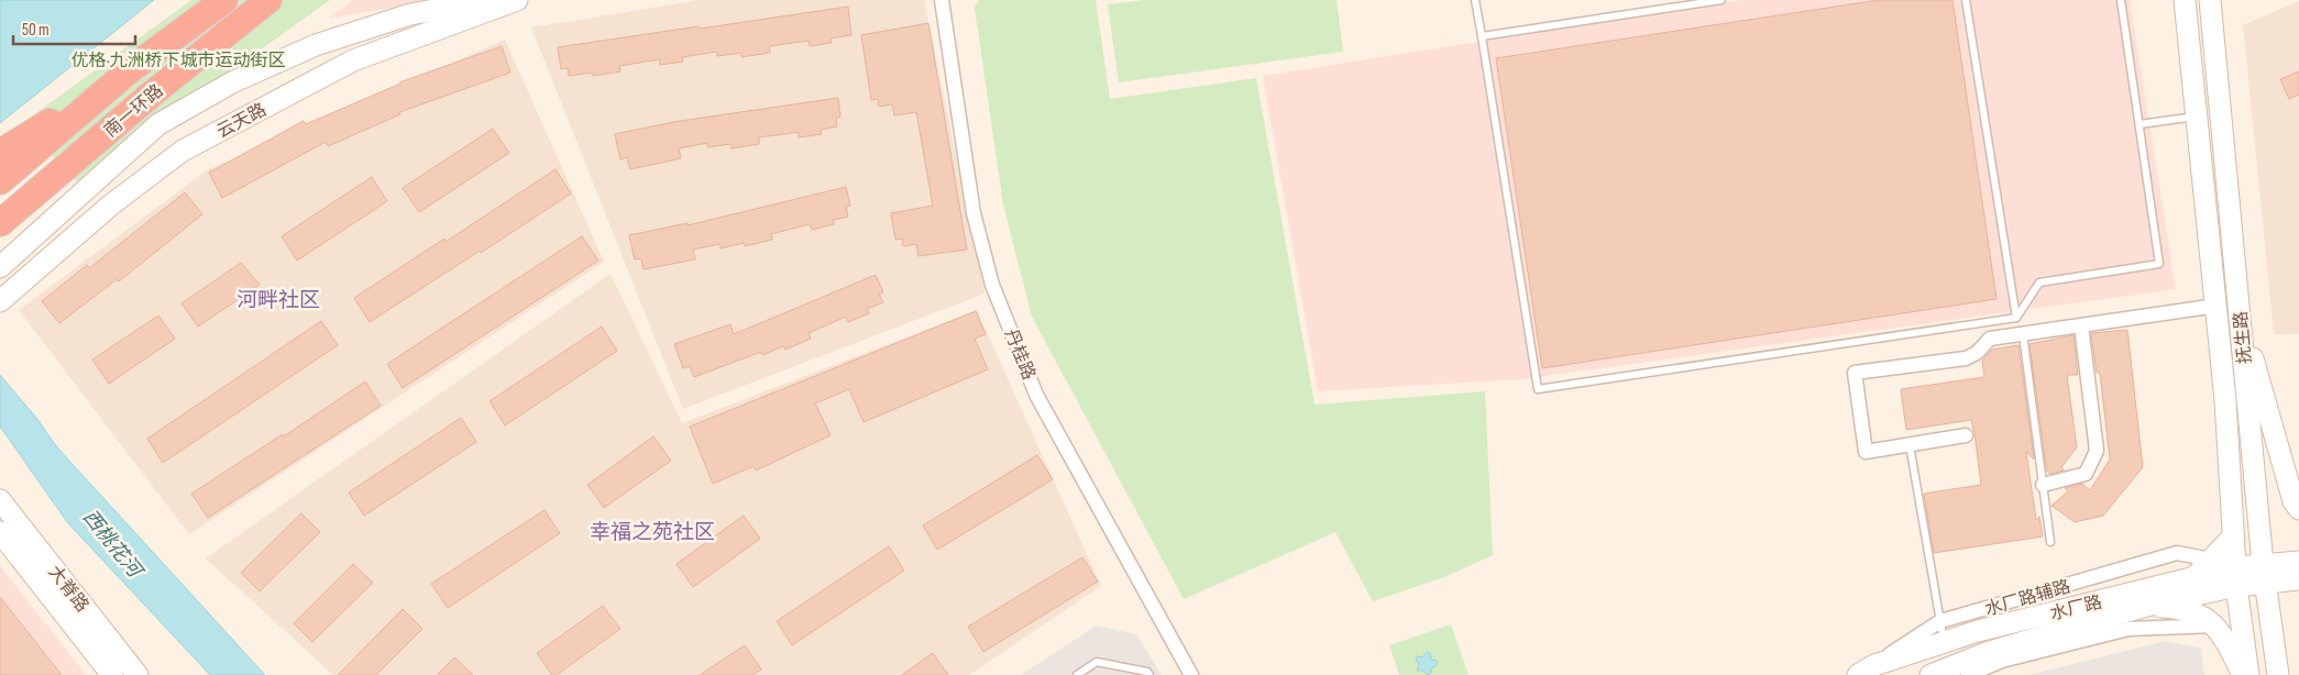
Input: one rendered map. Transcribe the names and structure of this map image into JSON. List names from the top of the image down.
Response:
{
  "streets": {
    "highway": ["南一环路"],
    "main road": [
      "云天路",
      "抚生路",
      "大脊路",
      "水厂路"
    ],
    "street": ["丹桂路", "水厂路辅路"]
  },
  "crossings": [
    ["抚生路", "水厂路"],
    ["水厂路辅路", "水厂路"]
  ],
  "districts": ["河畔社区", "幸福之苑社区"],
  "water": ["西桃花河"],
  "parks": ["优格·九洲桥下城市运动街区"],
  "scale_bar": "50 m"
}
